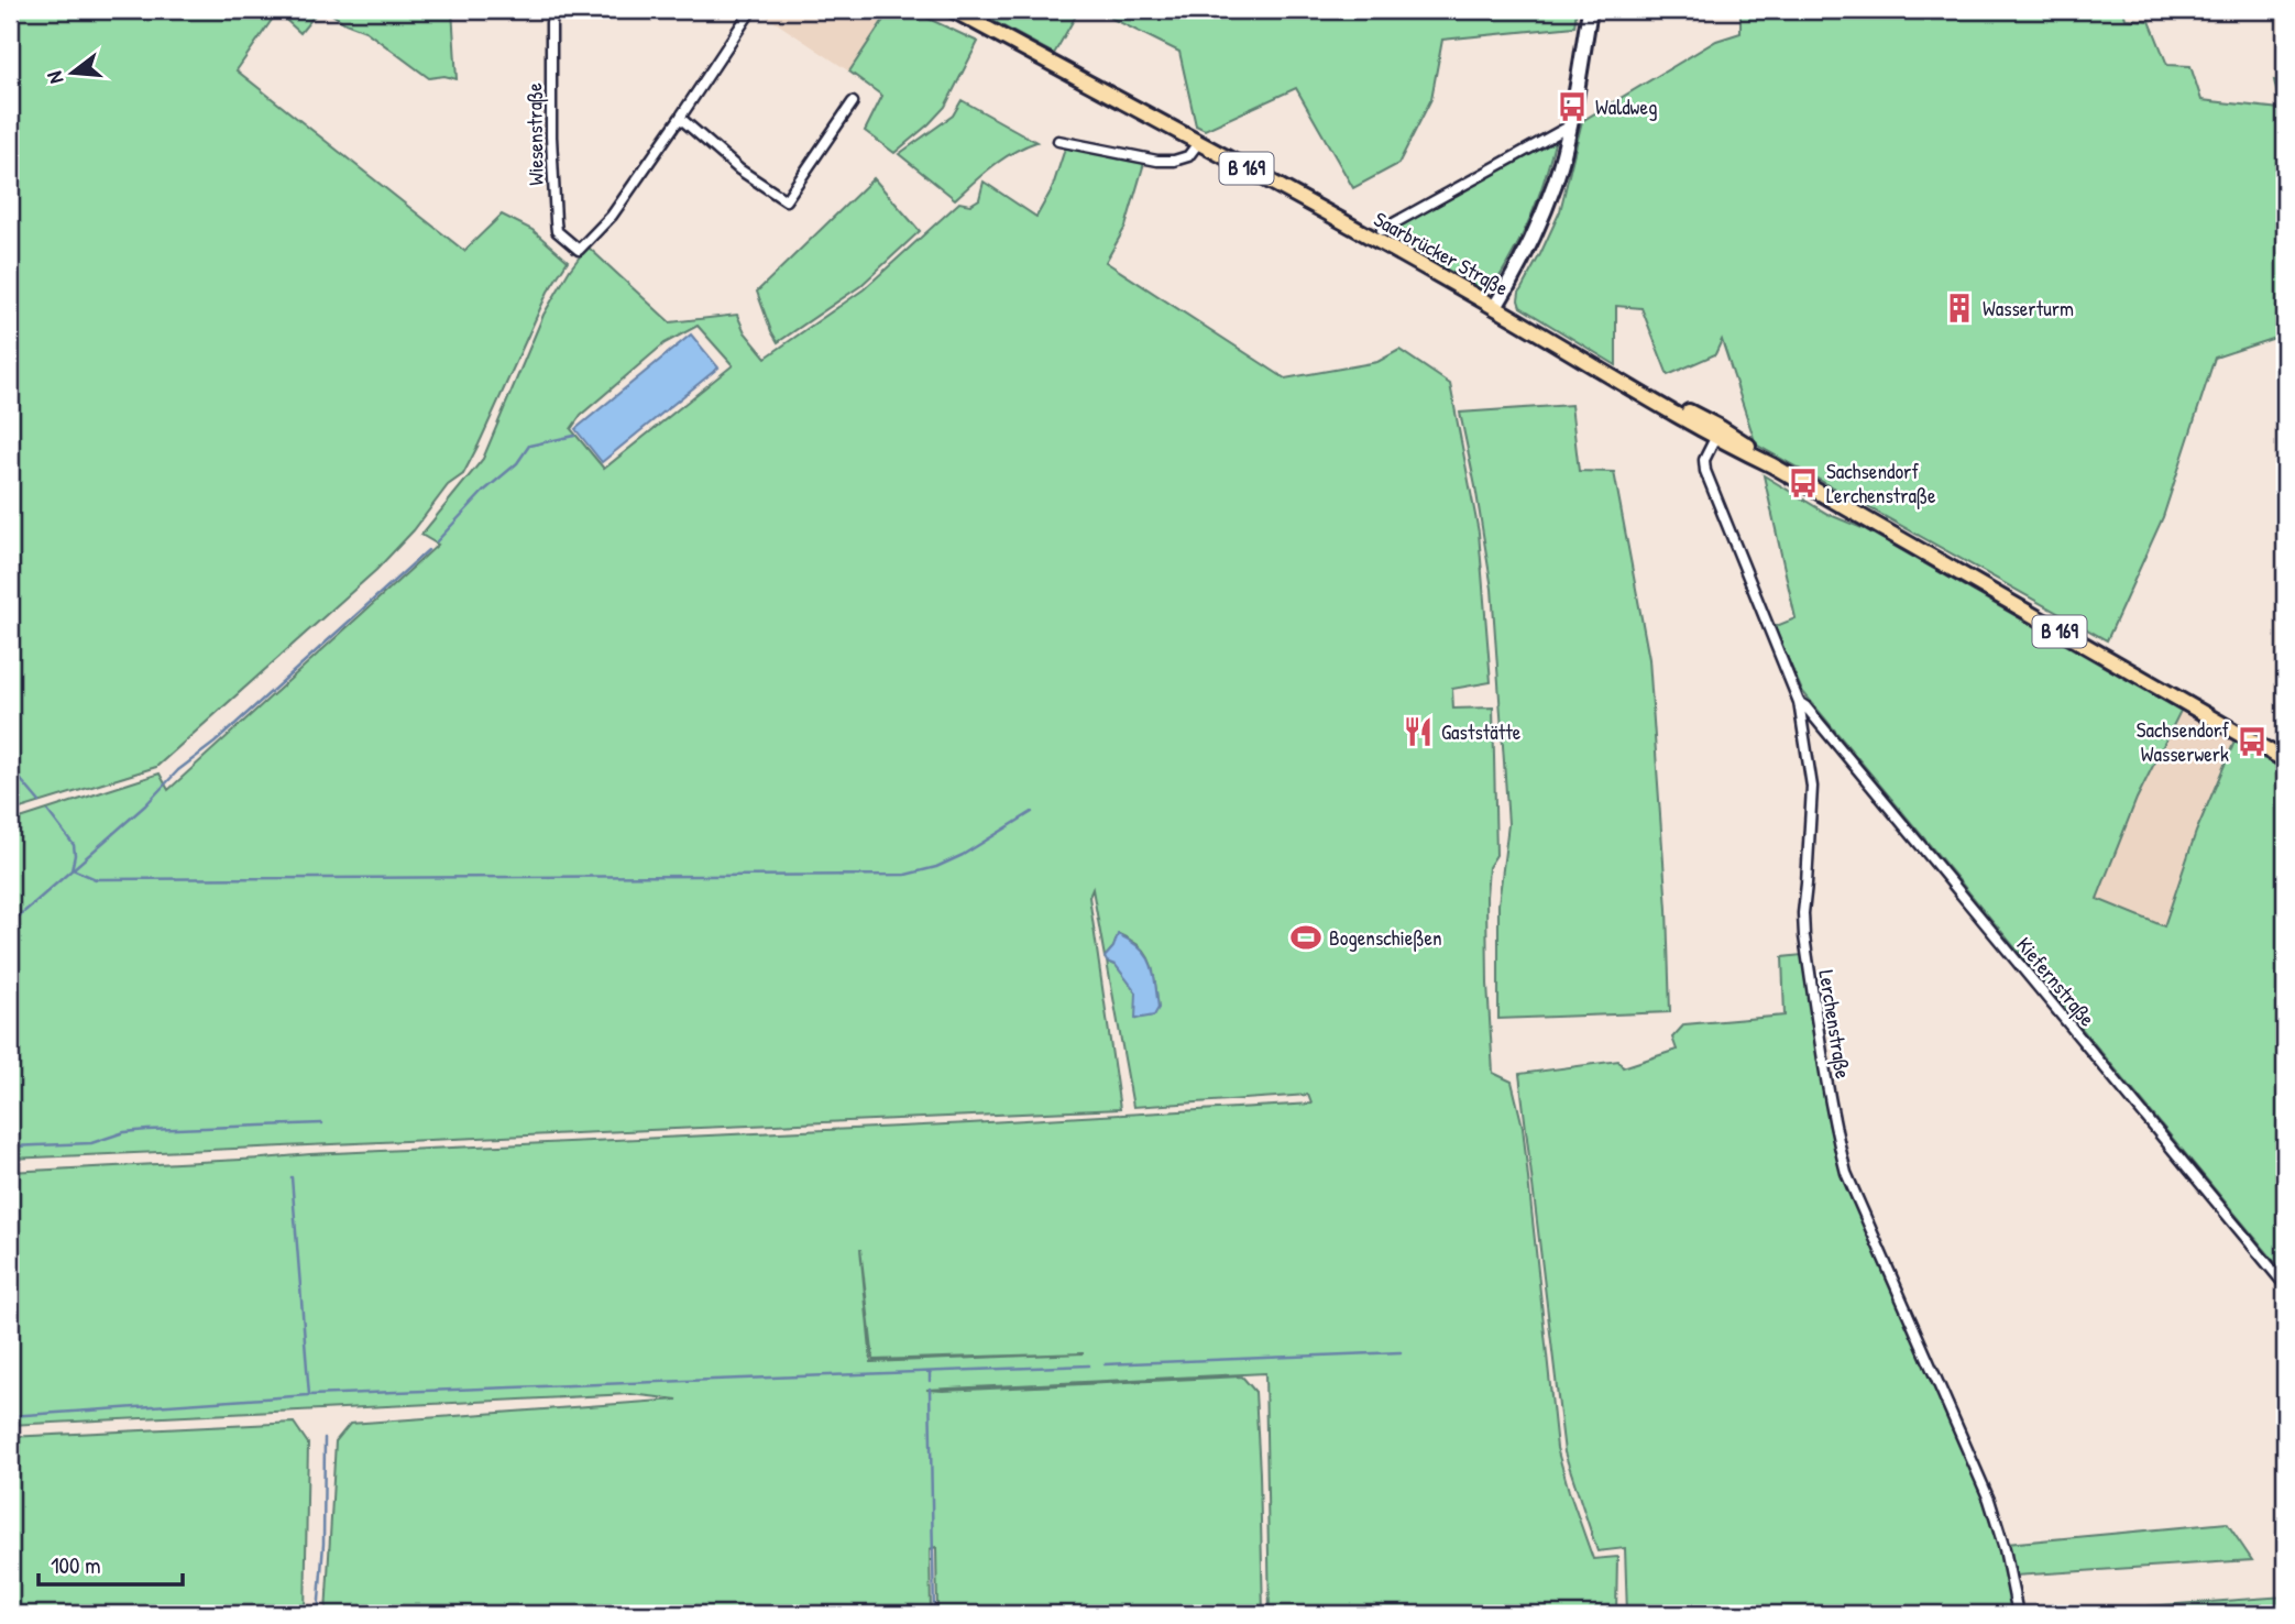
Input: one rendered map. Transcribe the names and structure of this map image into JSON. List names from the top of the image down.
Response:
{
  "streets": {
    "main road": ["B 169", "Saarbrücker Straße"],
    "street": ["Wiesenstraße", "Kiefernstraße", "Lerchenstraße"]
  },
  "crossings": [
    ["Saarbrücker Straße", "Lerchenstraße"],
    ["Kiefernstraße", "Lerchenstraße"]
  ],
  "places": {
    "bus stop": ["Waldweg", "Sachsendorf Lerchenstraße", "Sachsendorf Wasserwerk"],
    "building": ["Wasserturm"],
    "restaurant": ["Gaststätte"],
    "sports": ["Bogenschießen"]
  },
  "scale_bar": "100 m",
  "north": "left"
}
